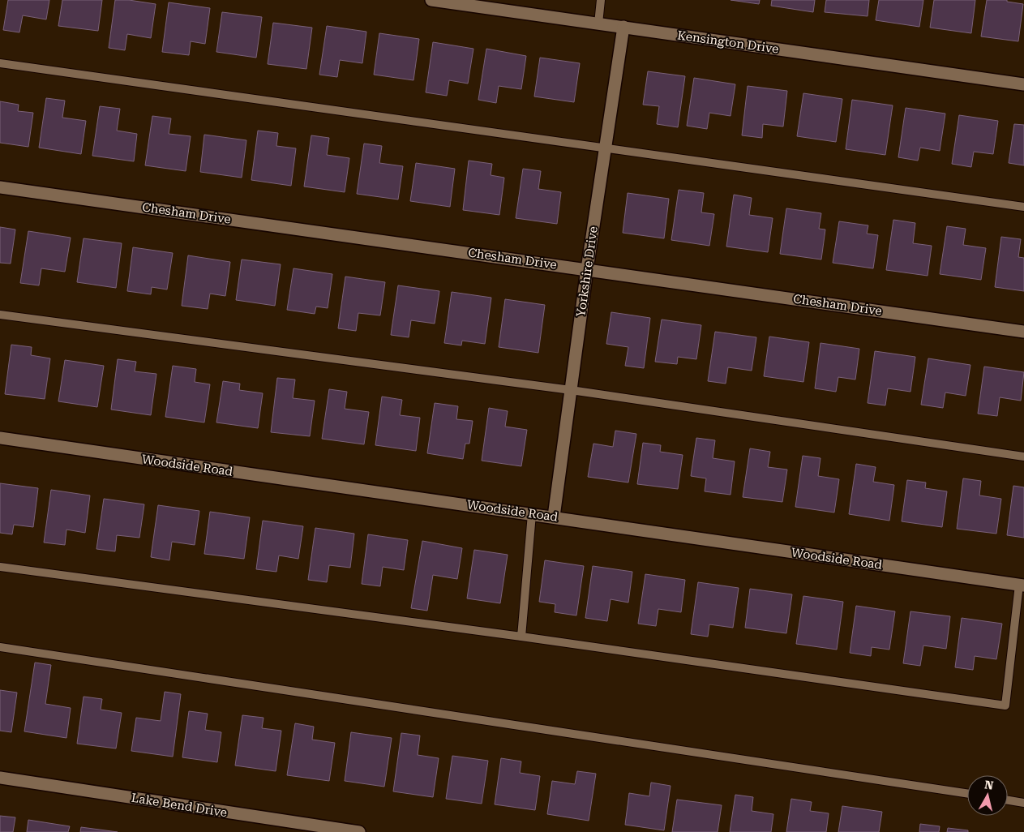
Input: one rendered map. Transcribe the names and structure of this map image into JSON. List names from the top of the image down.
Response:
{
  "streets": {
    "street": [
      "Kensington Drive",
      "Chesham Drive",
      "Yorkshire Drive",
      "Woodside Road",
      "Lake Bend Drive"
    ]
  },
  "crossings": [
    ["Kensington Drive", "Yorkshire Drive"],
    ["Chesham Drive", "Yorkshire Drive"],
    ["Yorkshire Drive", "Woodside Road"]
  ],
  "north": "top"
}
